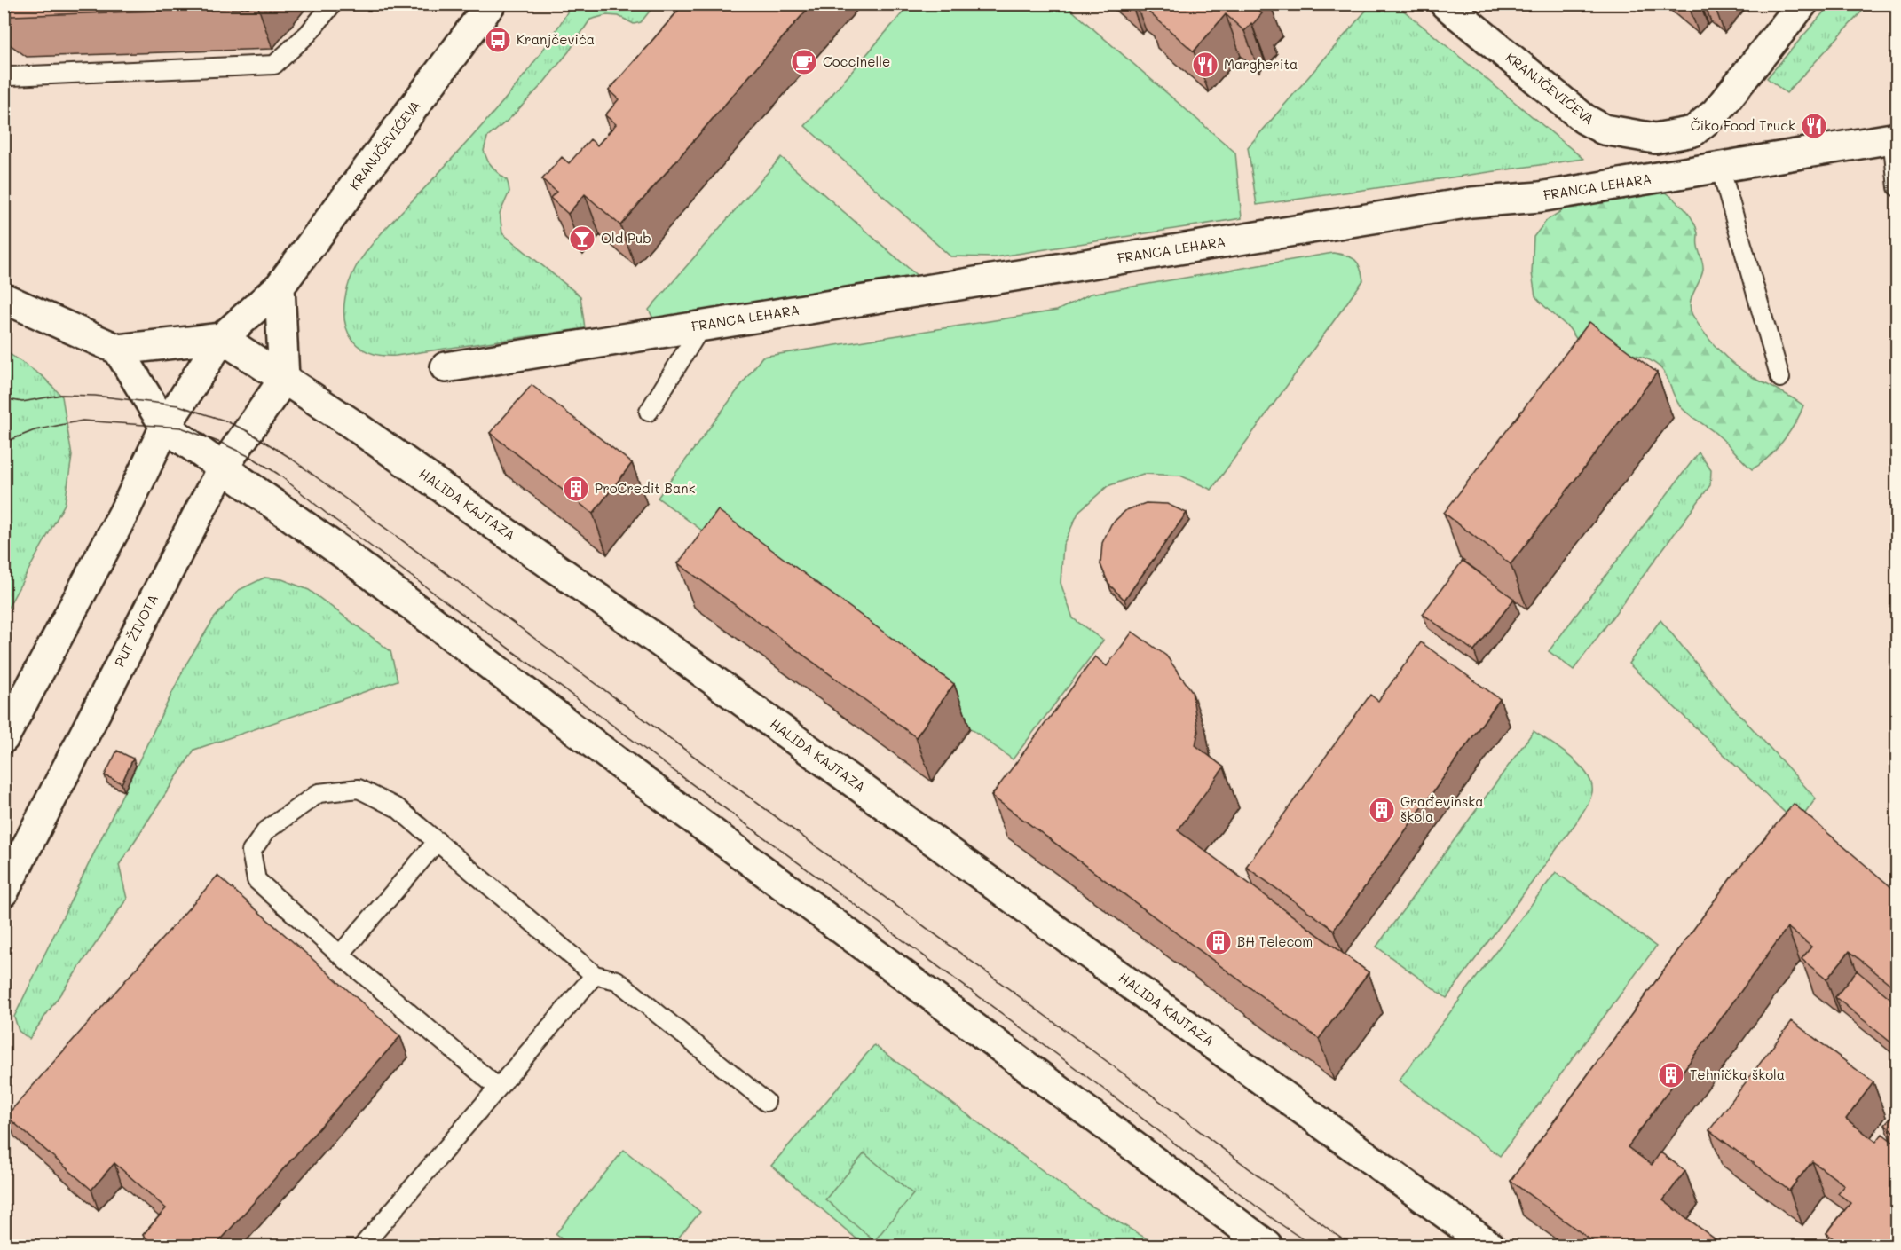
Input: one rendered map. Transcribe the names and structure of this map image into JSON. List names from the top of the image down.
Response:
{
  "streets": {
    "street": [
      "KRANJČEVIĆEVA",
      "FRANCA LEHARA",
      "HALIDA KAJTAZA",
      "PUT ŽIVOTA"
    ]
  },
  "crossings": [
    ["KRANJČEVIĆEVA", "HALIDA KAJTAZA"],
    ["HALIDA KAJTAZA", "PUT ŽIVOTA"]
  ],
  "places": {
    "bus stop": ["Kranjčevića"],
    "cafe": ["Coccinelle"],
    "restaurant": ["Margherita", "Čiko Food Truck"],
    "bar": ["Old Pub"],
    "building": [
      "ProCredit Bank",
      "Građevinska škola",
      "BH Telecom",
      "Tehnička škola"
    ]
  }
}
